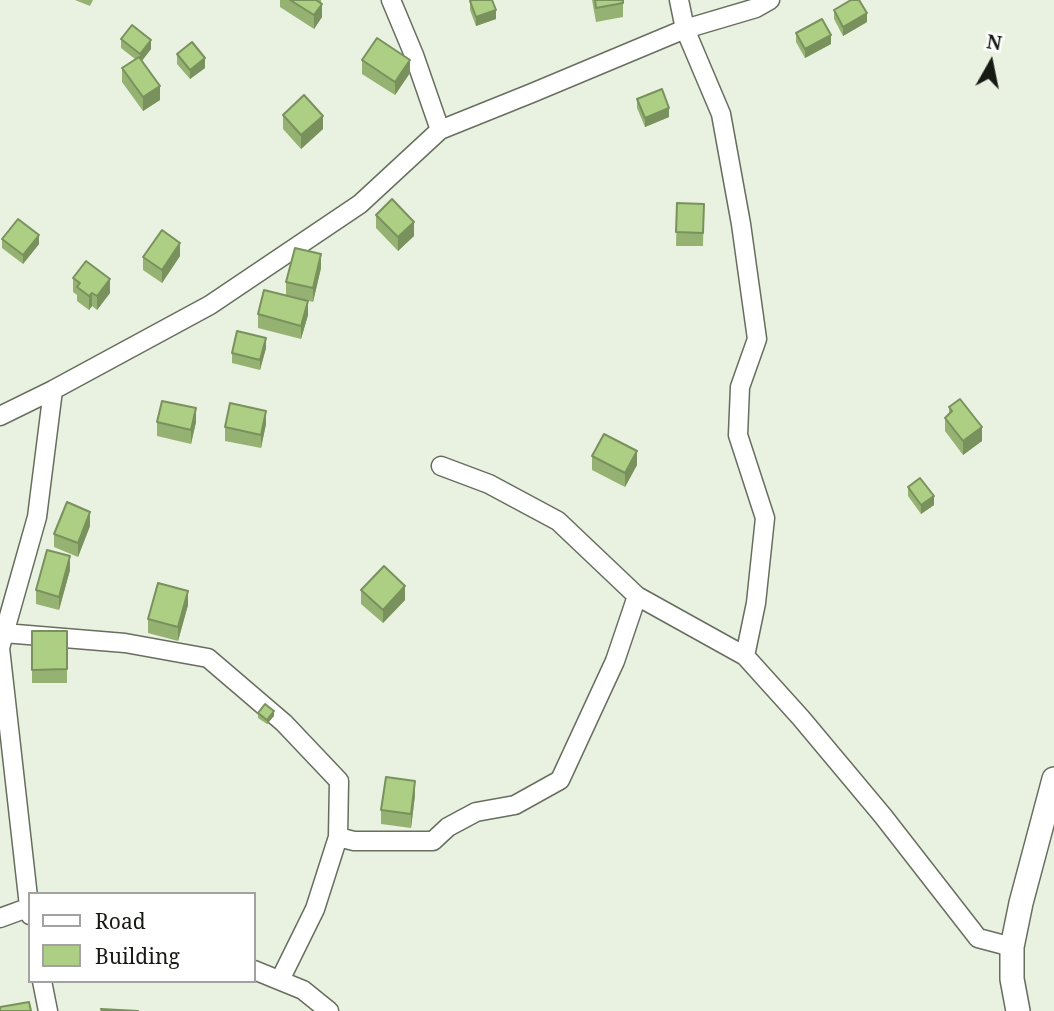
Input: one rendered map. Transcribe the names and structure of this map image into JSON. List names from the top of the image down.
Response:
{
  "legend": ["Road", "Building"],
  "north": "top"
}
